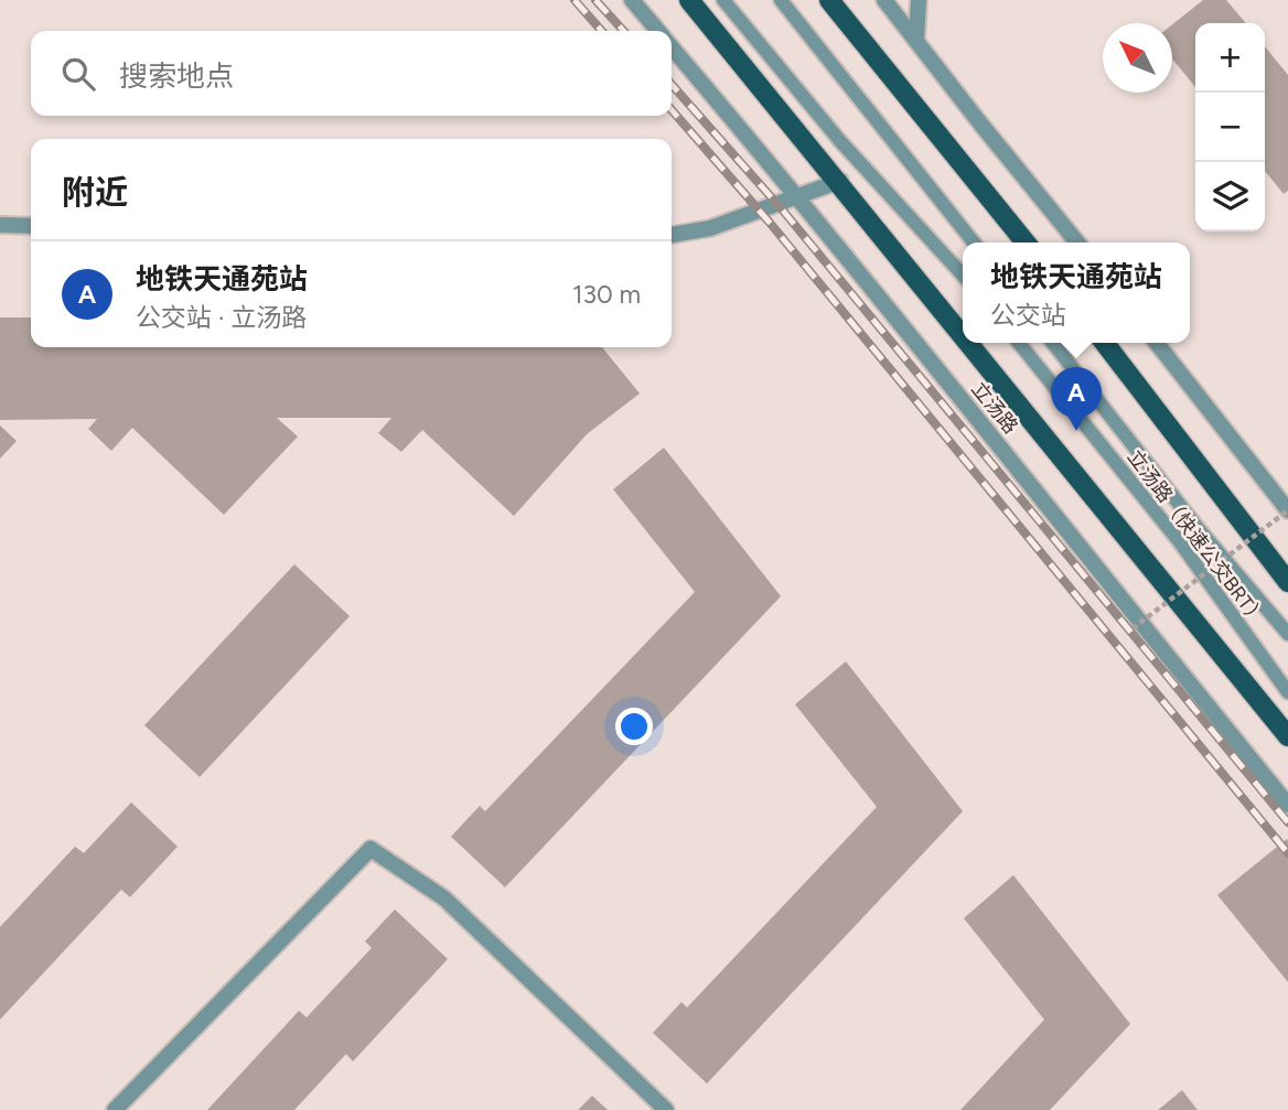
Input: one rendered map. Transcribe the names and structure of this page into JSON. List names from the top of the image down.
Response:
{
  "streets": {
    "main road": ["立汤路"],
    "lane": ["立汤路（快速公交BRT）"]
  },
  "north": "top left",
  "page": {
    "map_buttons": ["+", "−"],
    "search": "搜索地点",
    "heading": "附近",
    "list": [
      {
        "mark": "A",
        "name": "地铁天通苑站",
        "note": "公交站 · 立汤路",
        "value": "130 m"
      }
    ],
    "popup": ["地铁天通苑站", "公交站"],
    "pins": "A"
  }
}
